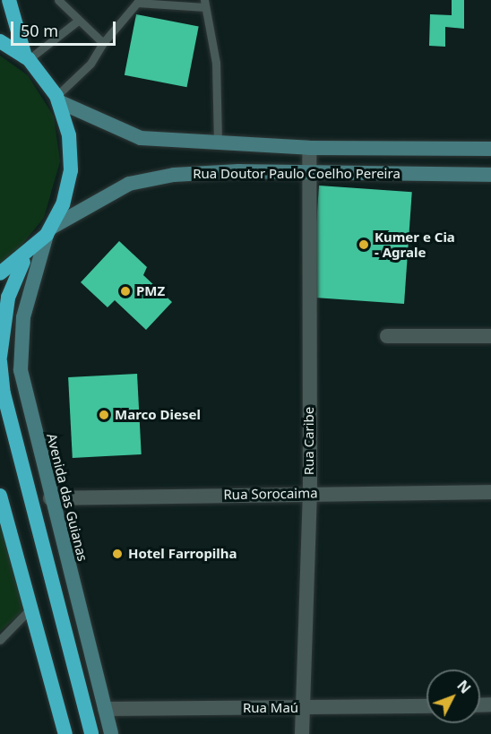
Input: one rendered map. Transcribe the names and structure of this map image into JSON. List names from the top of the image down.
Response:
{
  "streets": {
    "main road": ["Rua Doutor Paulo Coelho Pereira", "Avenida das Guianas"],
    "street": ["Rua Caribe", "Rua Sorocaima", "Rua Maú"]
  },
  "crossings": [
    ["Rua Doutor Paulo Coelho Pereira", "Rua Caribe"],
    ["Rua Doutor Paulo Coelho Pereira", "Avenida das Guianas"],
    ["Rua Caribe", "Rua Sorocaima"],
    ["Rua Caribe", "Rua Maú"],
    ["Rua Sorocaima", "Avenida das Guianas"],
    ["Avenida das Guianas", "Rua Maú"]
  ],
  "places": [
    "Kumer e Cia - Agrale",
    "PMZ",
    "Marco Diesel",
    "Hotel Farropilha"
  ],
  "scale_bar": "50 m",
  "north": "top right"
}
